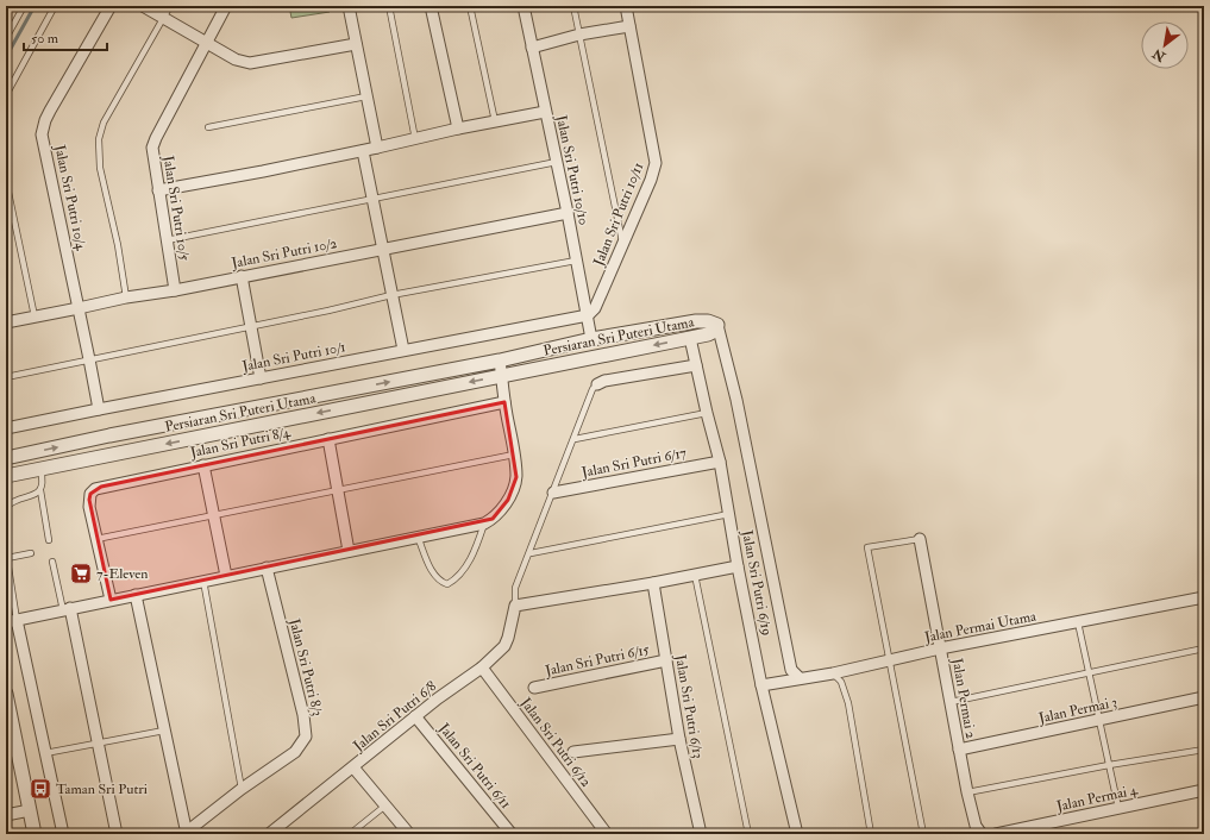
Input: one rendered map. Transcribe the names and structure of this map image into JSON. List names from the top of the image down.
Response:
{
  "streets": {
    "street": [
      "Jalan Sri Putri 10/10",
      "Jalan Sri Putri 10/4",
      "Jalan Sri Putri 10/5",
      "Jalan Sri Putri 10/11",
      "Jalan Sri Putri 10/2",
      "Persiaran Sri Puteri Utama",
      "Jalan Sri Putri 10/1",
      "Jalan Sri Putri 8/4",
      "Jalan Sri Putri 6/17",
      "Jalan Sri Putri 6/19",
      "Jalan Permai Utama",
      "Jalan Sri Putri 6/15",
      "Jalan Sri Putri 8/3",
      "Jalan Permai 2",
      "Jalan Sri Putri 6/13",
      "Jalan Permai 3",
      "Jalan Sri Putri 6/8",
      "Jalan Sri Putri 6/12",
      "Jalan Sri Putri 6/11",
      "Jalan Permai 4"
    ]
  },
  "crossings": [
    ["Jalan Sri Putri 10/10", "Jalan Sri Putri 10/11"],
    ["Jalan Sri Putri 10/10", "Jalan Sri Putri 10/2"],
    ["Jalan Sri Putri 10/10", "Persiaran Sri Puteri Utama"],
    ["Jalan Sri Putri 10/10", "Jalan Sri Putri 10/1"],
    ["Jalan Sri Putri 10/4", "Jalan Sri Putri 10/2"],
    ["Jalan Sri Putri 10/4", "Jalan Sri Putri 10/1"],
    ["Jalan Sri Putri 10/5", "Jalan Sri Putri 10/2"],
    ["Jalan Sri Putri 10/11", "Jalan Sri Putri 10/1"],
    ["Persiaran Sri Puteri Utama", "Jalan Sri Putri 6/19"],
    ["Jalan Sri Putri 6/17", "Jalan Sri Putri 6/19"],
    ["Jalan Sri Putri 6/19", "Jalan Permai Utama"],
    ["Jalan Permai Utama", "Jalan Permai 2"],
    ["Jalan Sri Putri 6/15", "Jalan Sri Putri 6/13"],
    ["Jalan Permai 2", "Jalan Permai 3"],
    ["Jalan Sri Putri 6/8", "Jalan Sri Putri 6/12"],
    ["Jalan Sri Putri 6/8", "Jalan Sri Putri 6/11"]
  ],
  "places": {
    "supermarket": ["7-Eleven"],
    "bus stop": ["Taman Sri Putri"]
  },
  "scale_bar": "50 m",
  "north": "bottom left"
}
